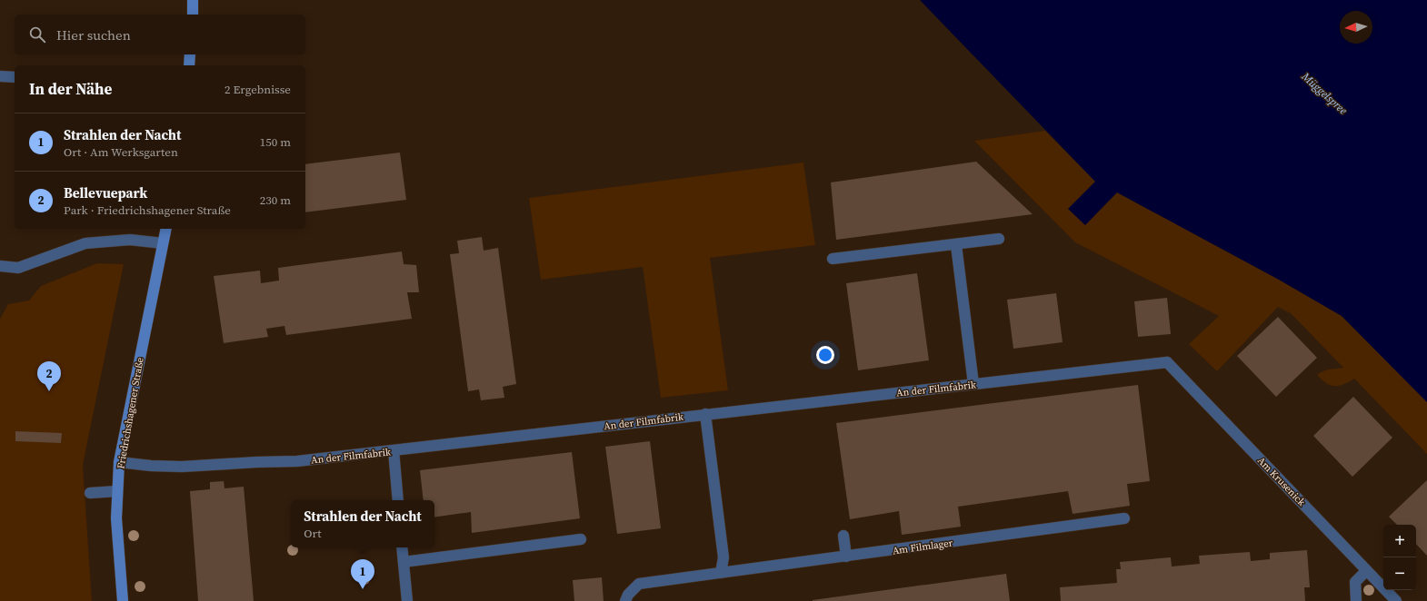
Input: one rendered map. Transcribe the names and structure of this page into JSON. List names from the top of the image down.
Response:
{
  "streets": {
    "main road": ["Friedrichshagener Straße"],
    "street": ["An der Filmfabrik", "Am Krusenick", "Am Filmlager"]
  },
  "crossings": [
    ["An der Filmfabrik", "Friedrichshagener Straße"],
    ["An der Filmfabrik", "Am Krusenick"]
  ],
  "water": ["Müggelspree"],
  "north": "left",
  "page": {
    "search": "Hier suchen",
    "heading": ["In der Nähe", "2 Ergebnisse"],
    "list": [
      {
        "mark": "1",
        "name": "Strahlen der Nacht",
        "note": "Ort · Am Werksgarten",
        "value": "150 m"
      },
      {
        "mark": "2",
        "name": "Bellevuepark",
        "note": "Park · Friedrichshagener Straße",
        "value": "230 m"
      }
    ],
    "pins": ["2", "1"],
    "popup": ["Strahlen der Nacht", "Ort"],
    "map_buttons": ["+", "−"]
  }
}
